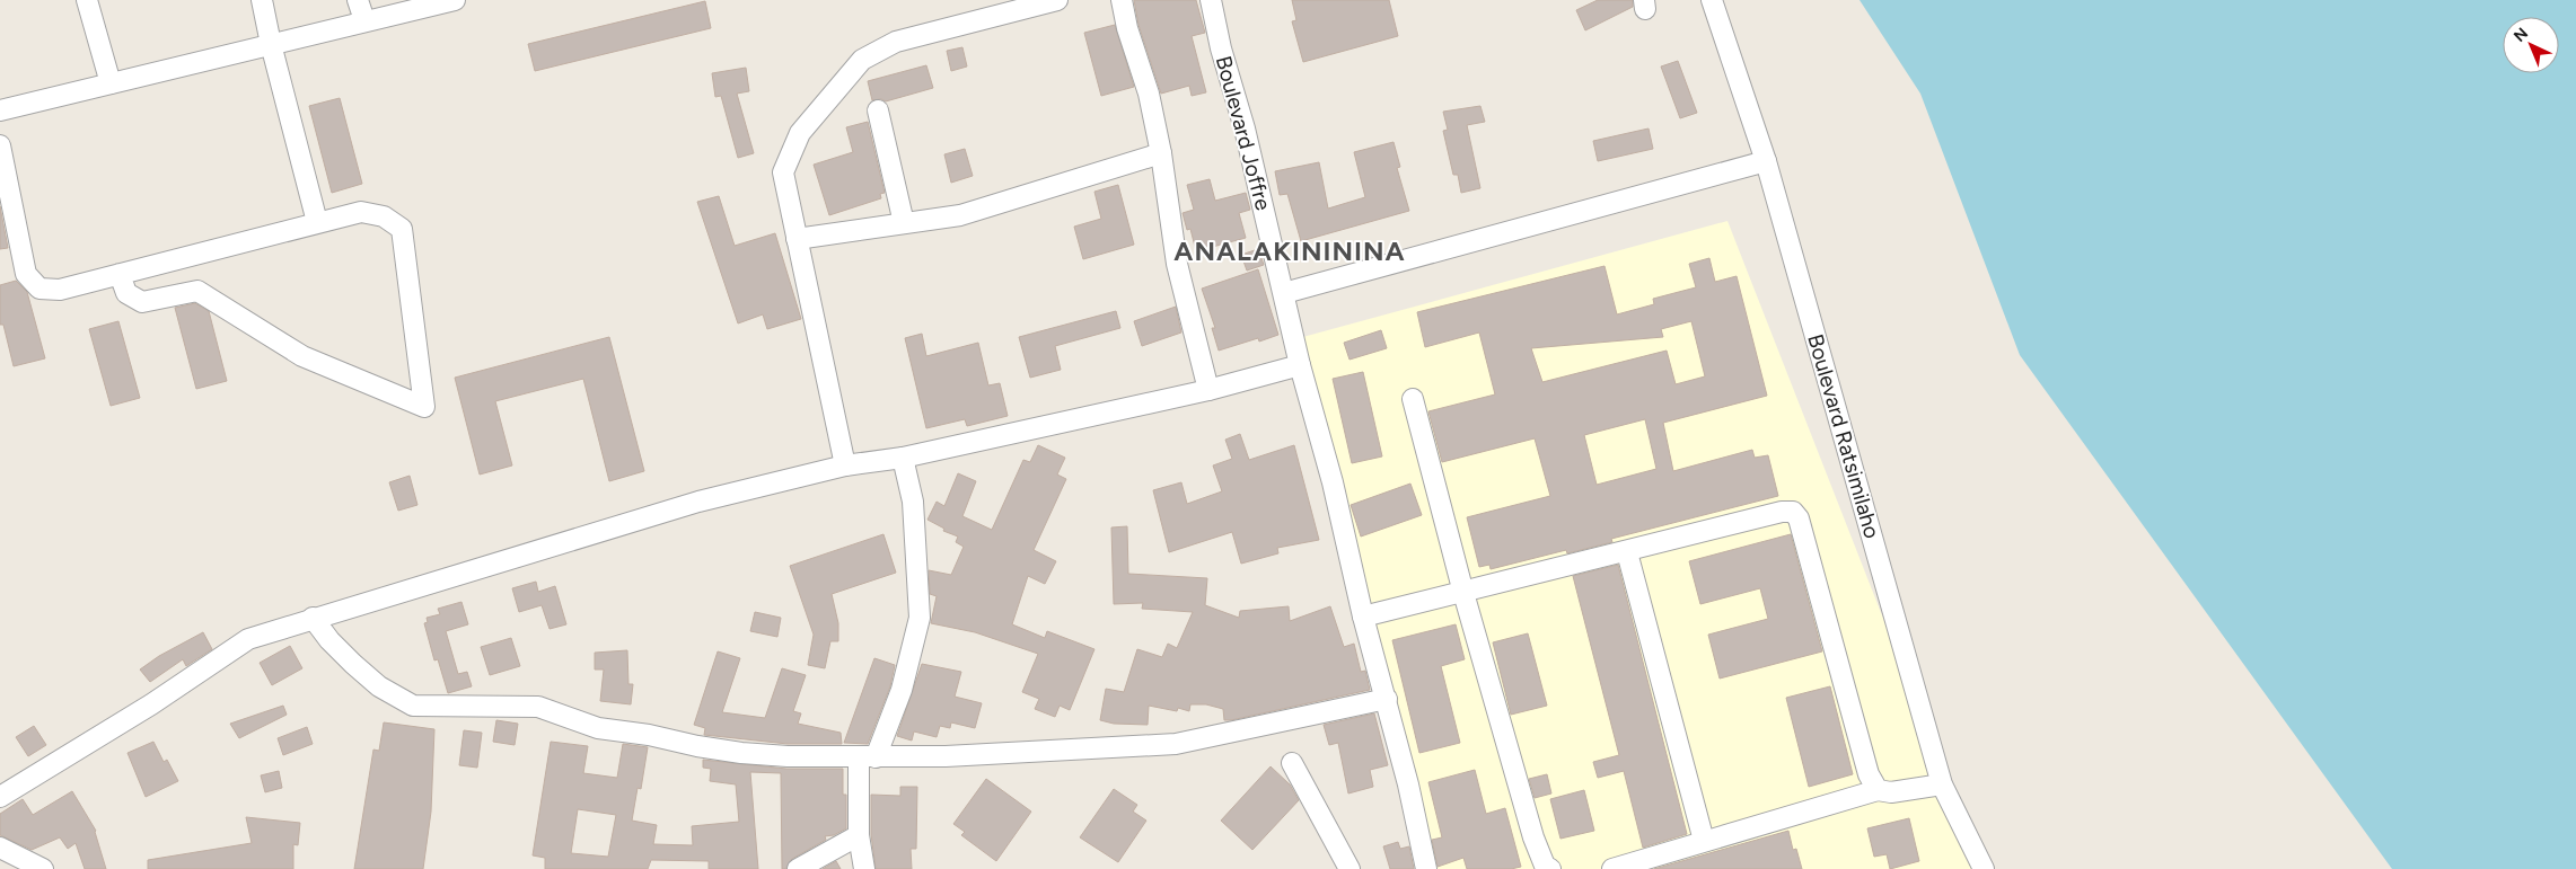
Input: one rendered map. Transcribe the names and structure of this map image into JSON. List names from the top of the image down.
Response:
{
  "streets": {
    "street": ["Boulevard Joffre", "Boulevard Ratsimilaho"]
  },
  "districts": ["ANALAKINININA"],
  "north": "top left"
}
